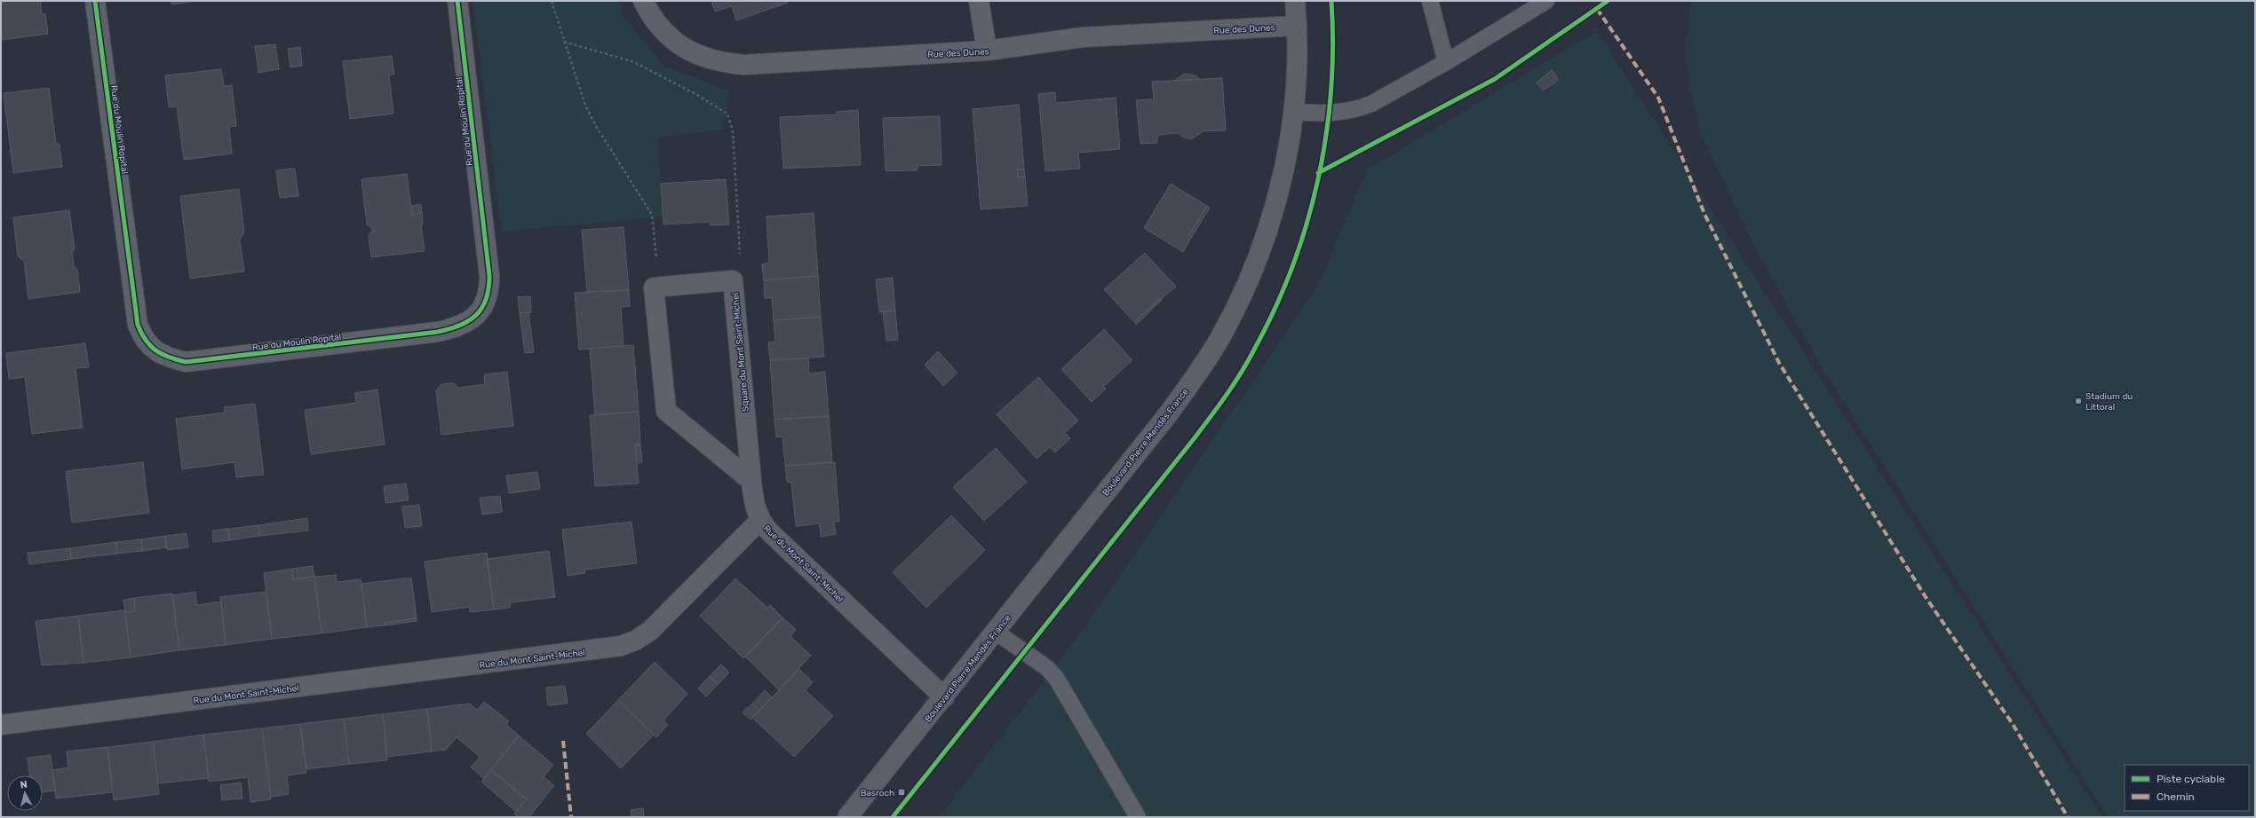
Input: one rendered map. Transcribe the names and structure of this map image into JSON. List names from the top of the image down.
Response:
{
  "streets": {
    "street": [
      "Rue des Dunes",
      "Rue du Moulin Ropital",
      "Square du Mont Saint-Michel",
      "Boulevard Pierre Mendès France",
      "Rue du Mont Saint-Michel"
    ]
  },
  "crossings": [
    ["Rue des Dunes", "Boulevard Pierre Mendès France"],
    ["Square du Mont Saint-Michel", "Rue du Mont Saint-Michel"],
    ["Boulevard Pierre Mendès France", "Rue du Mont Saint-Michel"]
  ],
  "places": {
    "other": ["Stadium du Littoral"],
    "transit": ["Basroch"]
  },
  "legend": ["Piste cyclable", "Chemin"],
  "north": "top"
}
